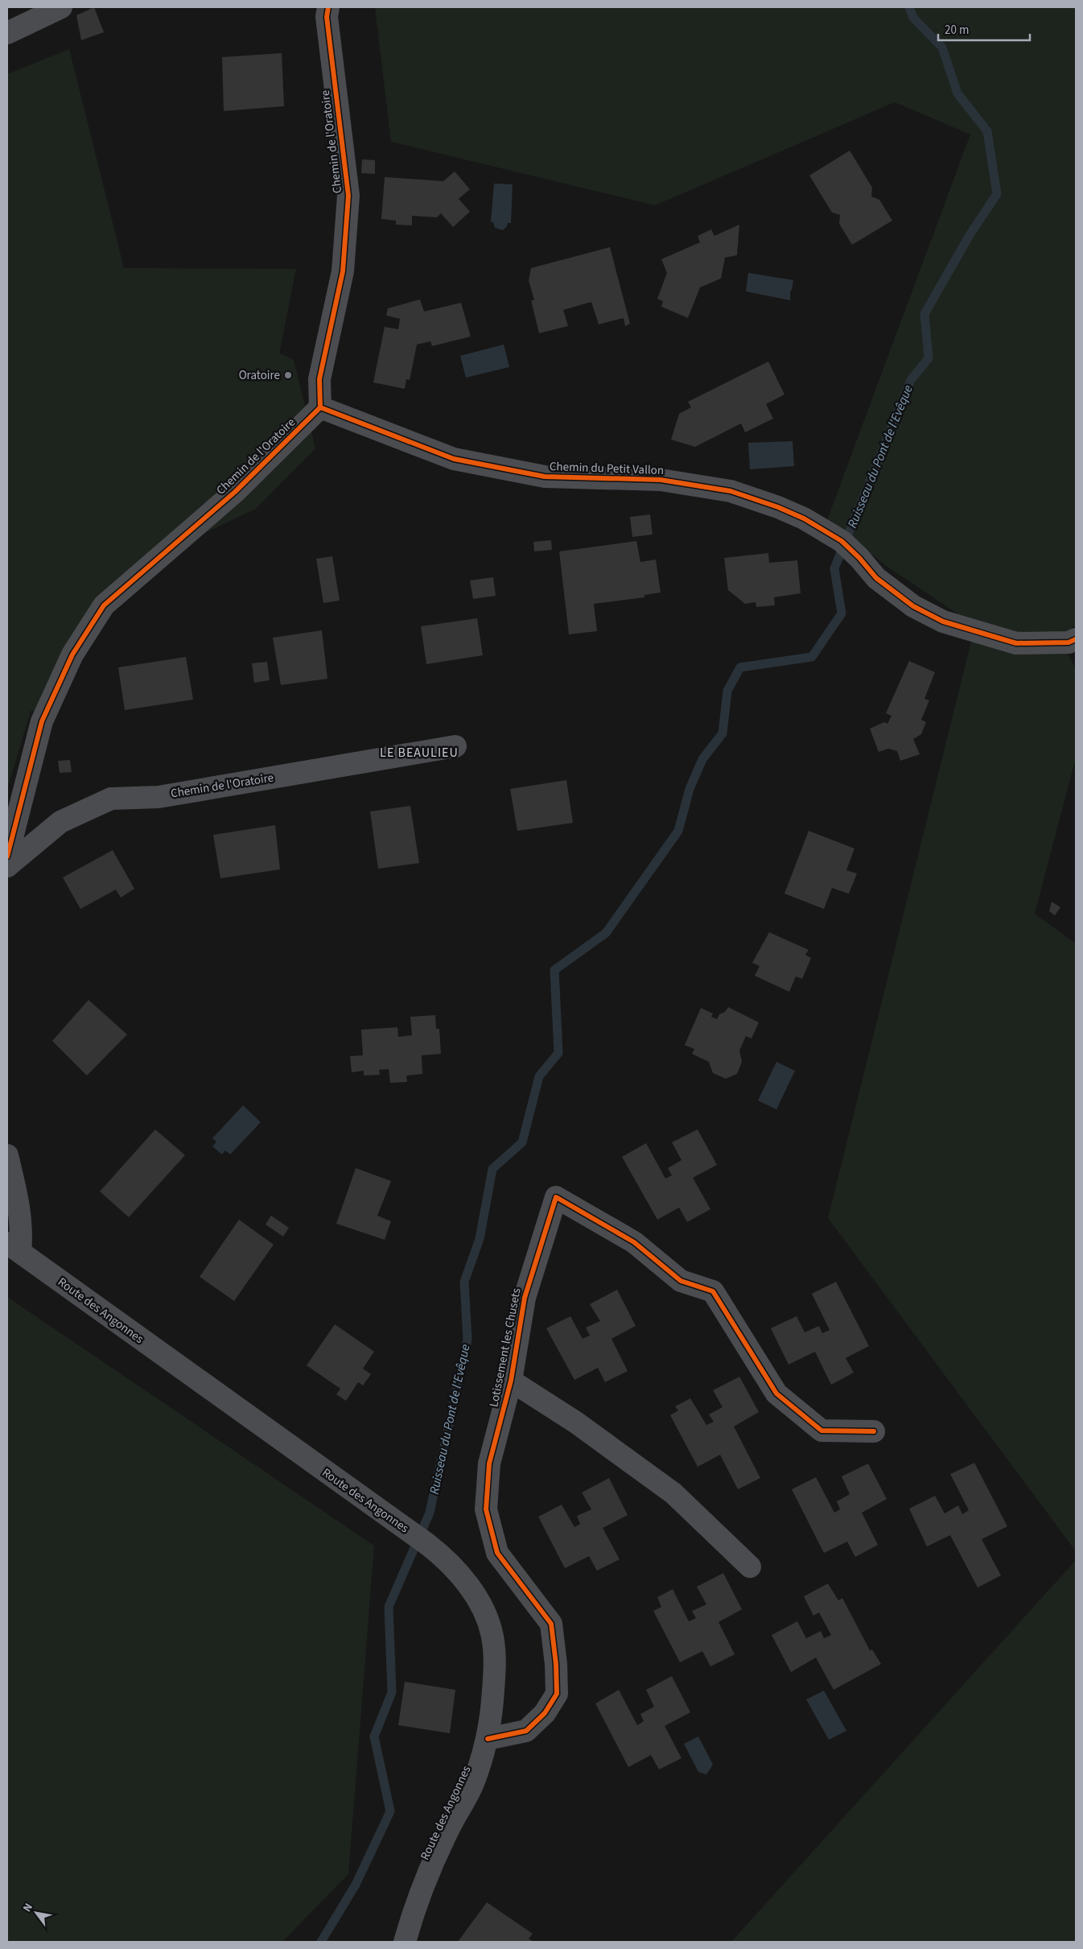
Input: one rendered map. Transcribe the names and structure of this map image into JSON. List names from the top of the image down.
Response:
{
  "streets": {
    "street": [
      "Chemin de l'Oratoire",
      "Chemin du Petit Vallon",
      "Route des Angonnes",
      "Lotissement les Chusets"
    ]
  },
  "crossings": [
    ["Chemin de l'Oratoire", "Chemin du Petit Vallon"],
    ["Route des Angonnes", "Lotissement les Chusets"]
  ],
  "districts": ["LE BEAULIEU"],
  "water": ["Ruisseau du Pont de l'Evêque"],
  "places": ["Oratoire"],
  "scale_bar": "20 m",
  "north": "top left"
}
